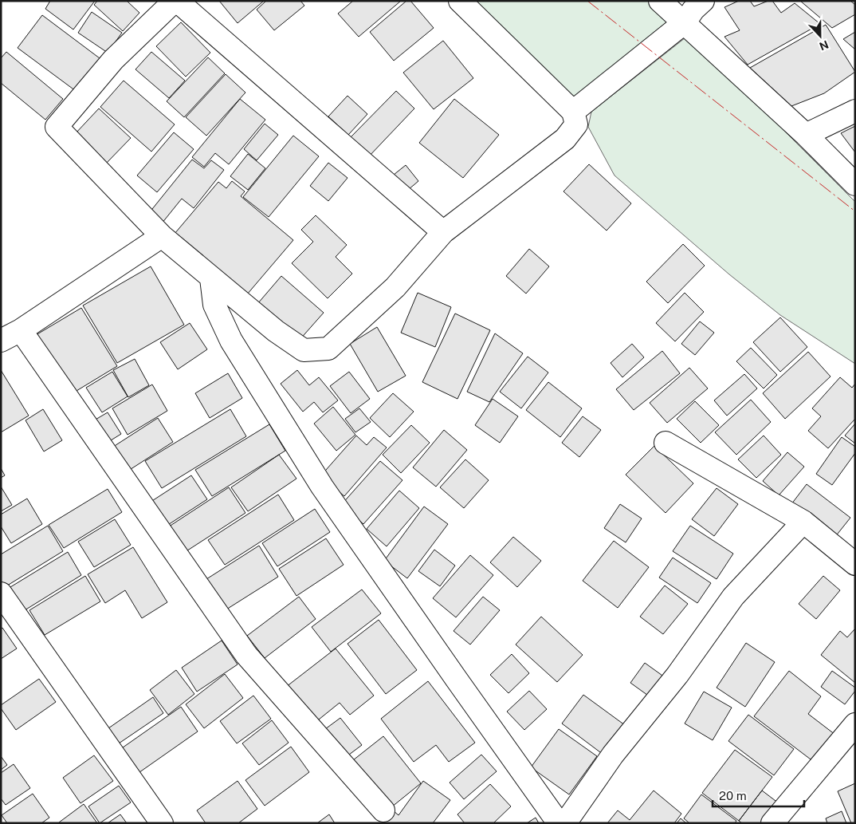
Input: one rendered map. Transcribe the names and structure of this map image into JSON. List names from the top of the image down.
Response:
{
  "scale_bar": "20 m",
  "north": "bottom"
}
